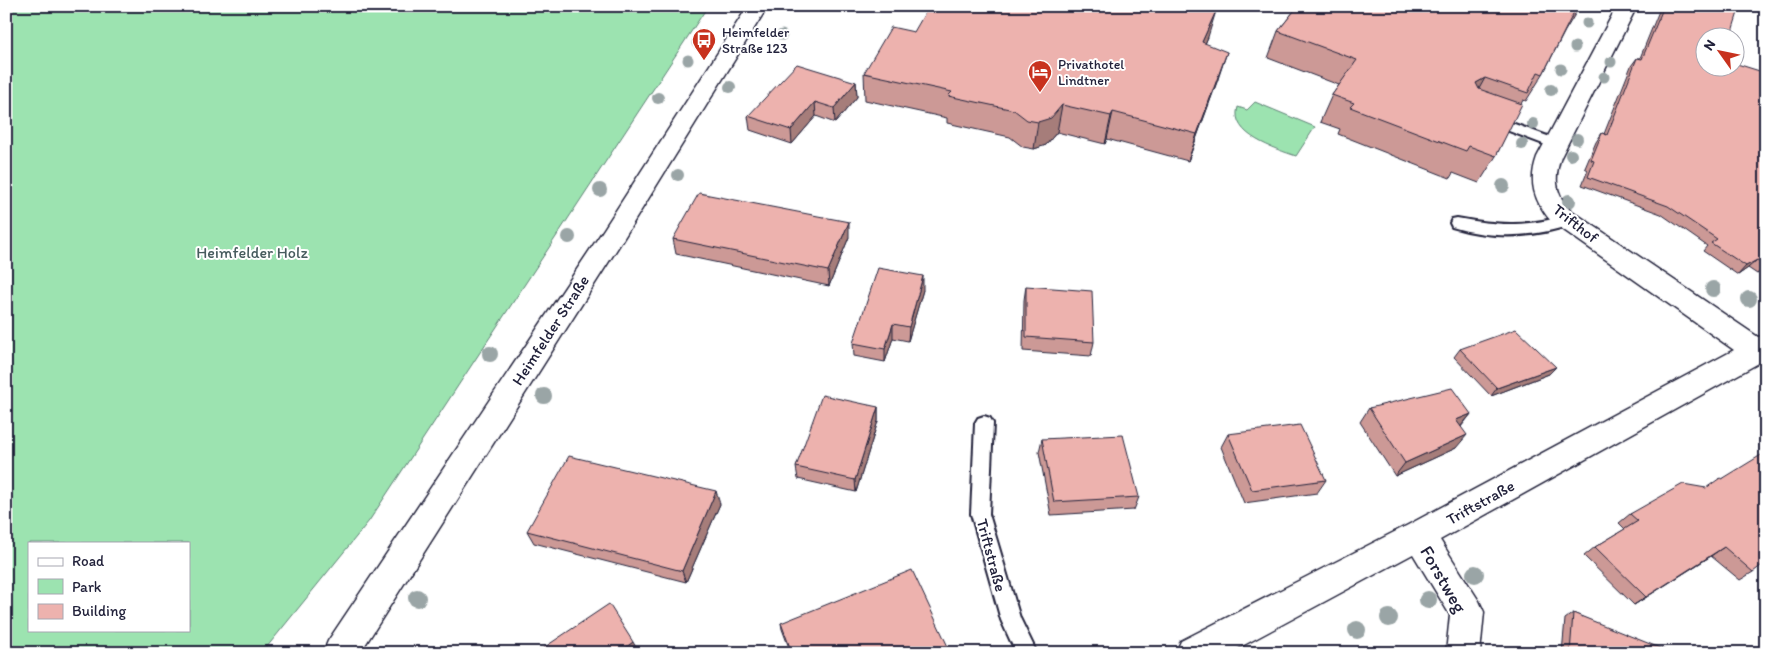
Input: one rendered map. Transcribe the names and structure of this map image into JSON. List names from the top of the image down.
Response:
{
  "streets": {
    "street": [
      "Trifthof",
      "Heimfelder Straße",
      "Triftstraße",
      "Forstweg"
    ]
  },
  "crossings": [
    ["Trifthof", "Triftstraße"],
    ["Triftstraße", "Forstweg"]
  ],
  "parks": ["Heimfelder Holz"],
  "places": {
    "bus stop": ["Heimfelder Straße 123"],
    "hotel": ["Privathotel Lindtner"]
  },
  "legend": ["Road", "Park", "Building"],
  "north": "top left"
}
